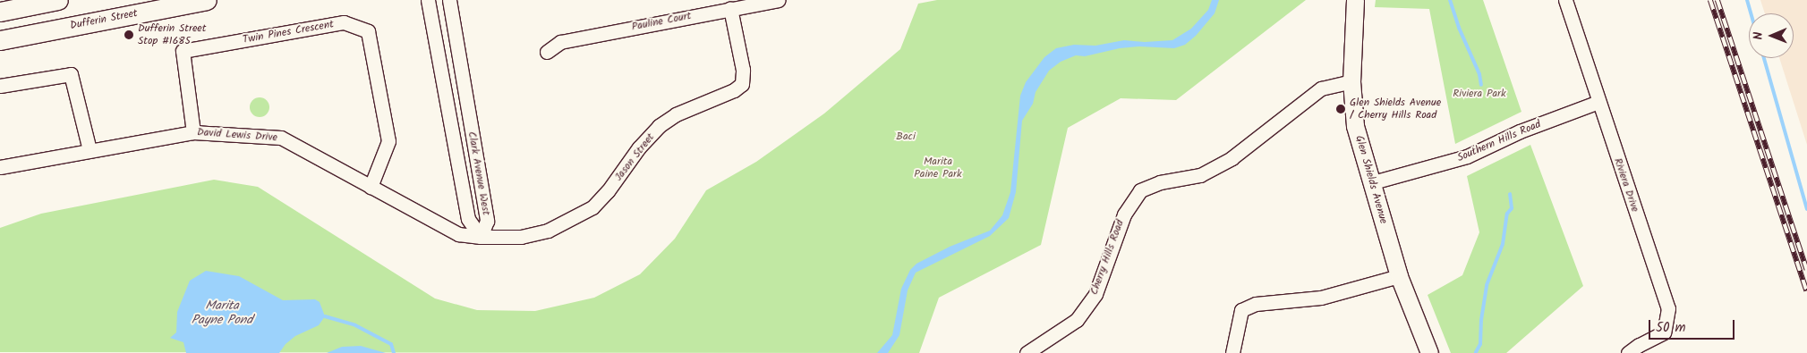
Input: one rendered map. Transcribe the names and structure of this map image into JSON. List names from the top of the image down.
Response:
{
  "streets": {
    "main road": ["Dufferin Street"],
    "street": [
      "Pauline Court",
      "Twin Pines Crescent",
      "David Lewis Drive",
      "Southern Hills Road",
      "Jason Street",
      "Clark Avenue West",
      "Glen Shields Avenue",
      "Riviera Drive",
      "Cherry Hills Road"
    ]
  },
  "crossings": [
    ["Pauline Court", "Jason Street"],
    ["Twin Pines Crescent", "David Lewis Drive"],
    ["David Lewis Drive", "Jason Street"],
    ["David Lewis Drive", "Clark Avenue West"],
    ["Southern Hills Road", "Glen Shields Avenue"],
    ["Southern Hills Road", "Riviera Drive"],
    ["Jason Street", "Clark Avenue West"],
    ["Glen Shields Avenue", "Cherry Hills Road"]
  ],
  "water": ["Marita Payne Pond"],
  "parks": ["Riviera Park", "Baci", "Marita Paine Park"],
  "places": ["Dufferin Street Stop #1685", "Glen Shields Avenue / Cherry Hills Road"],
  "scale_bar": "50 m",
  "north": "left"
}
